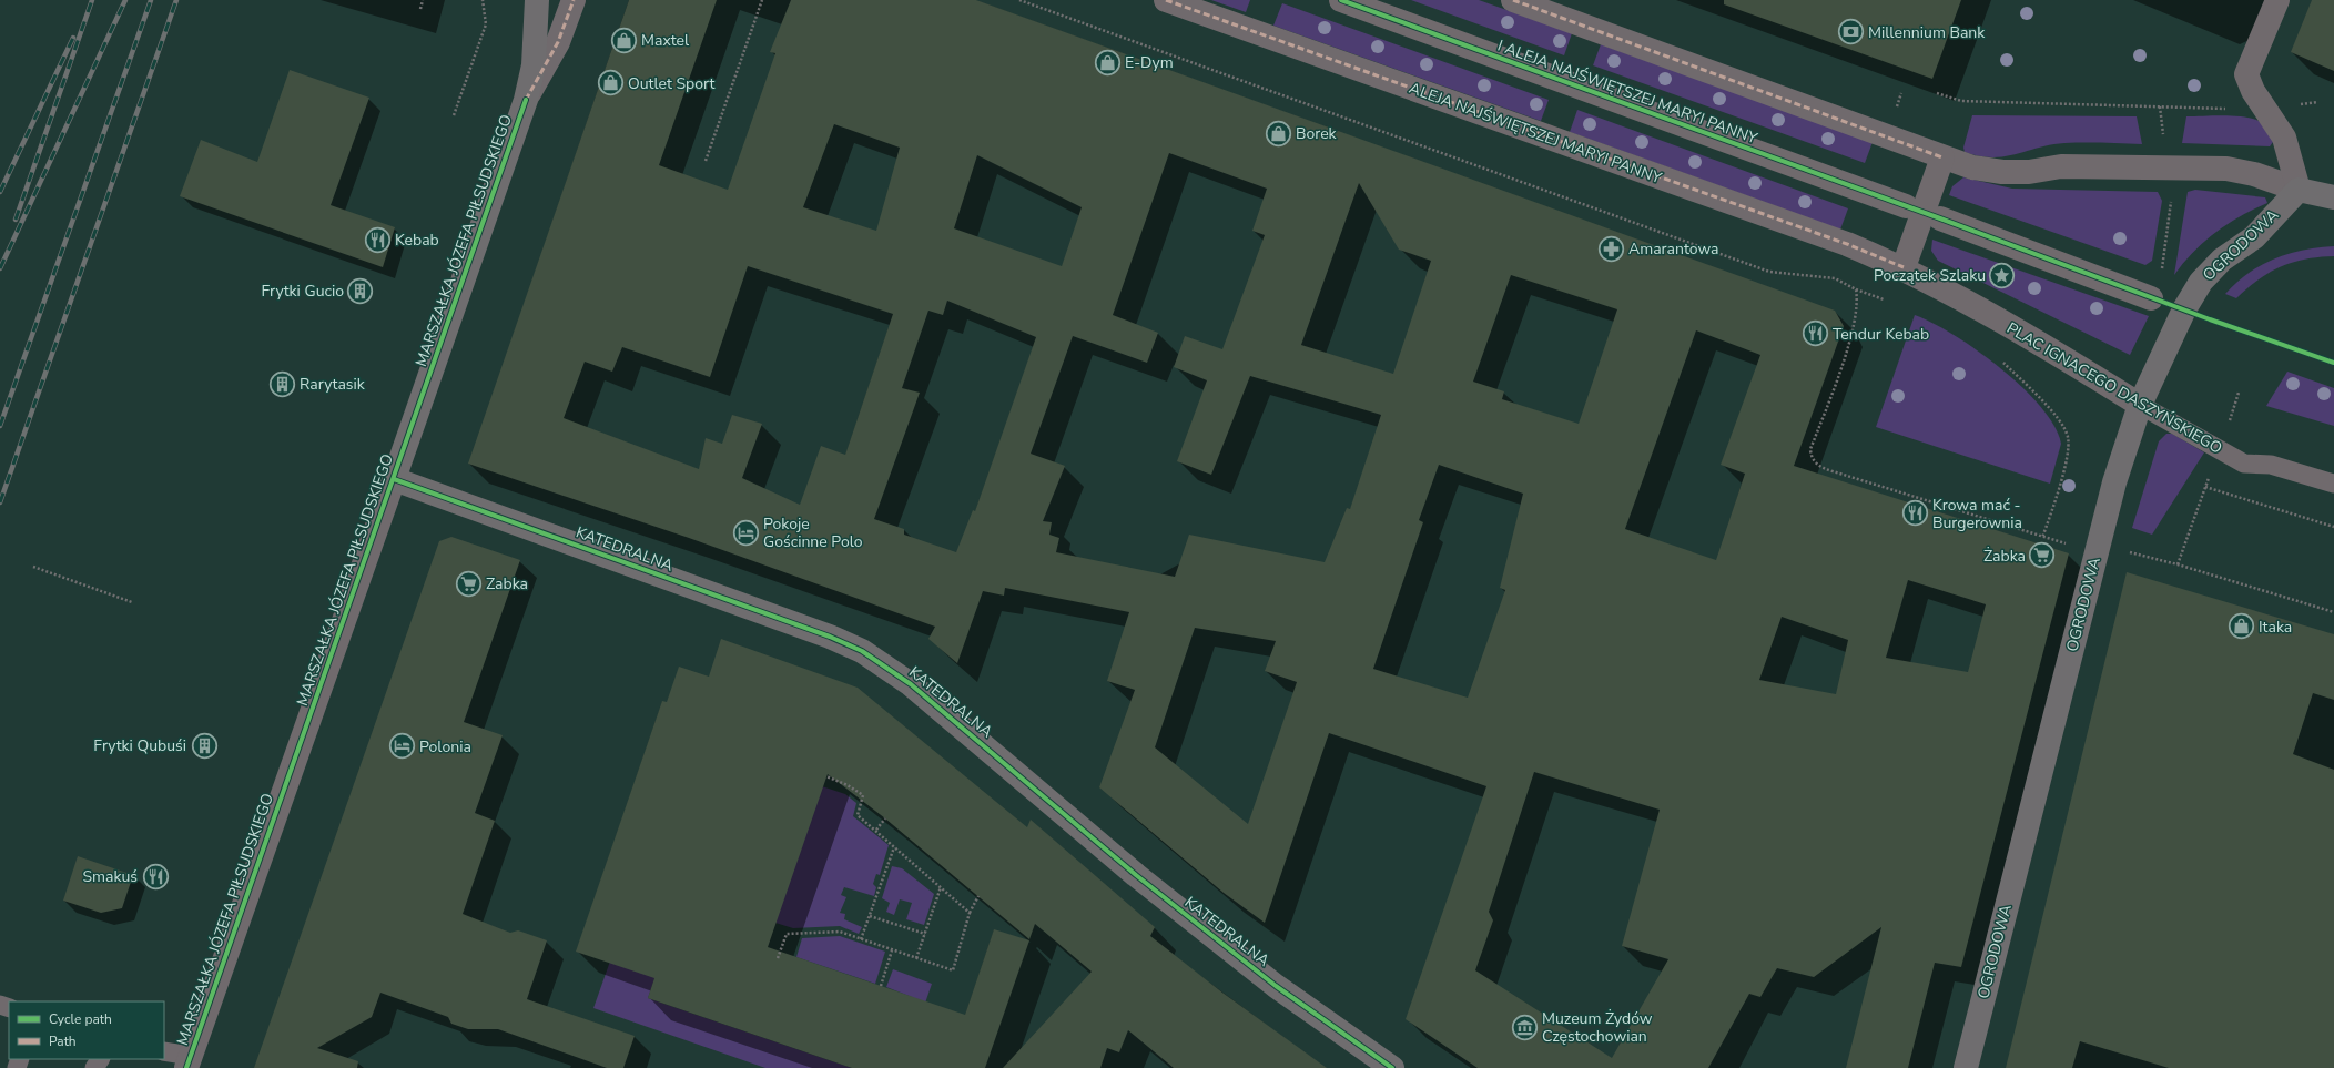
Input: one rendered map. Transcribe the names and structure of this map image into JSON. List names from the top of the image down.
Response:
{
  "streets": {
    "street": [
      "I ALEJA NAJŚWIĘTSZEJ MARYI PANNY",
      "ALEJA NAJŚWIĘTSZEJ MARYI PANNY",
      "MARSZAŁKA JÓZEFA PIŁSUDSKIEGO",
      "OGRODOWA",
      "PLAC IGNACEGO DASZYŃSKIEGO",
      "KATEDRALNA"
    ]
  },
  "crossings": [
    ["ALEJA NAJŚWIĘTSZEJ MARYI PANNY", "PLAC IGNACEGO DASZYŃSKIEGO"],
    ["MARSZAŁKA JÓZEFA PIŁSUDSKIEGO", "KATEDRALNA"],
    ["OGRODOWA", "PLAC IGNACEGO DASZYŃSKIEGO"]
  ],
  "places": {
    "bank": ["Millennium Bank"],
    "shop": [
      "Maxtel",
      "E-Dym",
      "Outlet Sport",
      "Borek",
      "Itaka"
    ],
    "restaurant": [
      "Kebab",
      "Tendur Kebab",
      "Krowa mać - Burgerownia",
      "Smakuś"
    ],
    "pharmacy": ["Amarantowa"],
    "place": ["Początek Szlaku"],
    "building": ["Frytki Gucio", "Rarytasik", "Frytki Qubuśi"],
    "hotel": ["Pokoje Gościnne Polo", "Polonia"],
    "supermarket": ["Żabka", "Zabka"],
    "museum": ["Muzeum Żydów Częstochowian"]
  },
  "legend": ["Cycle path", "Path"]
}
